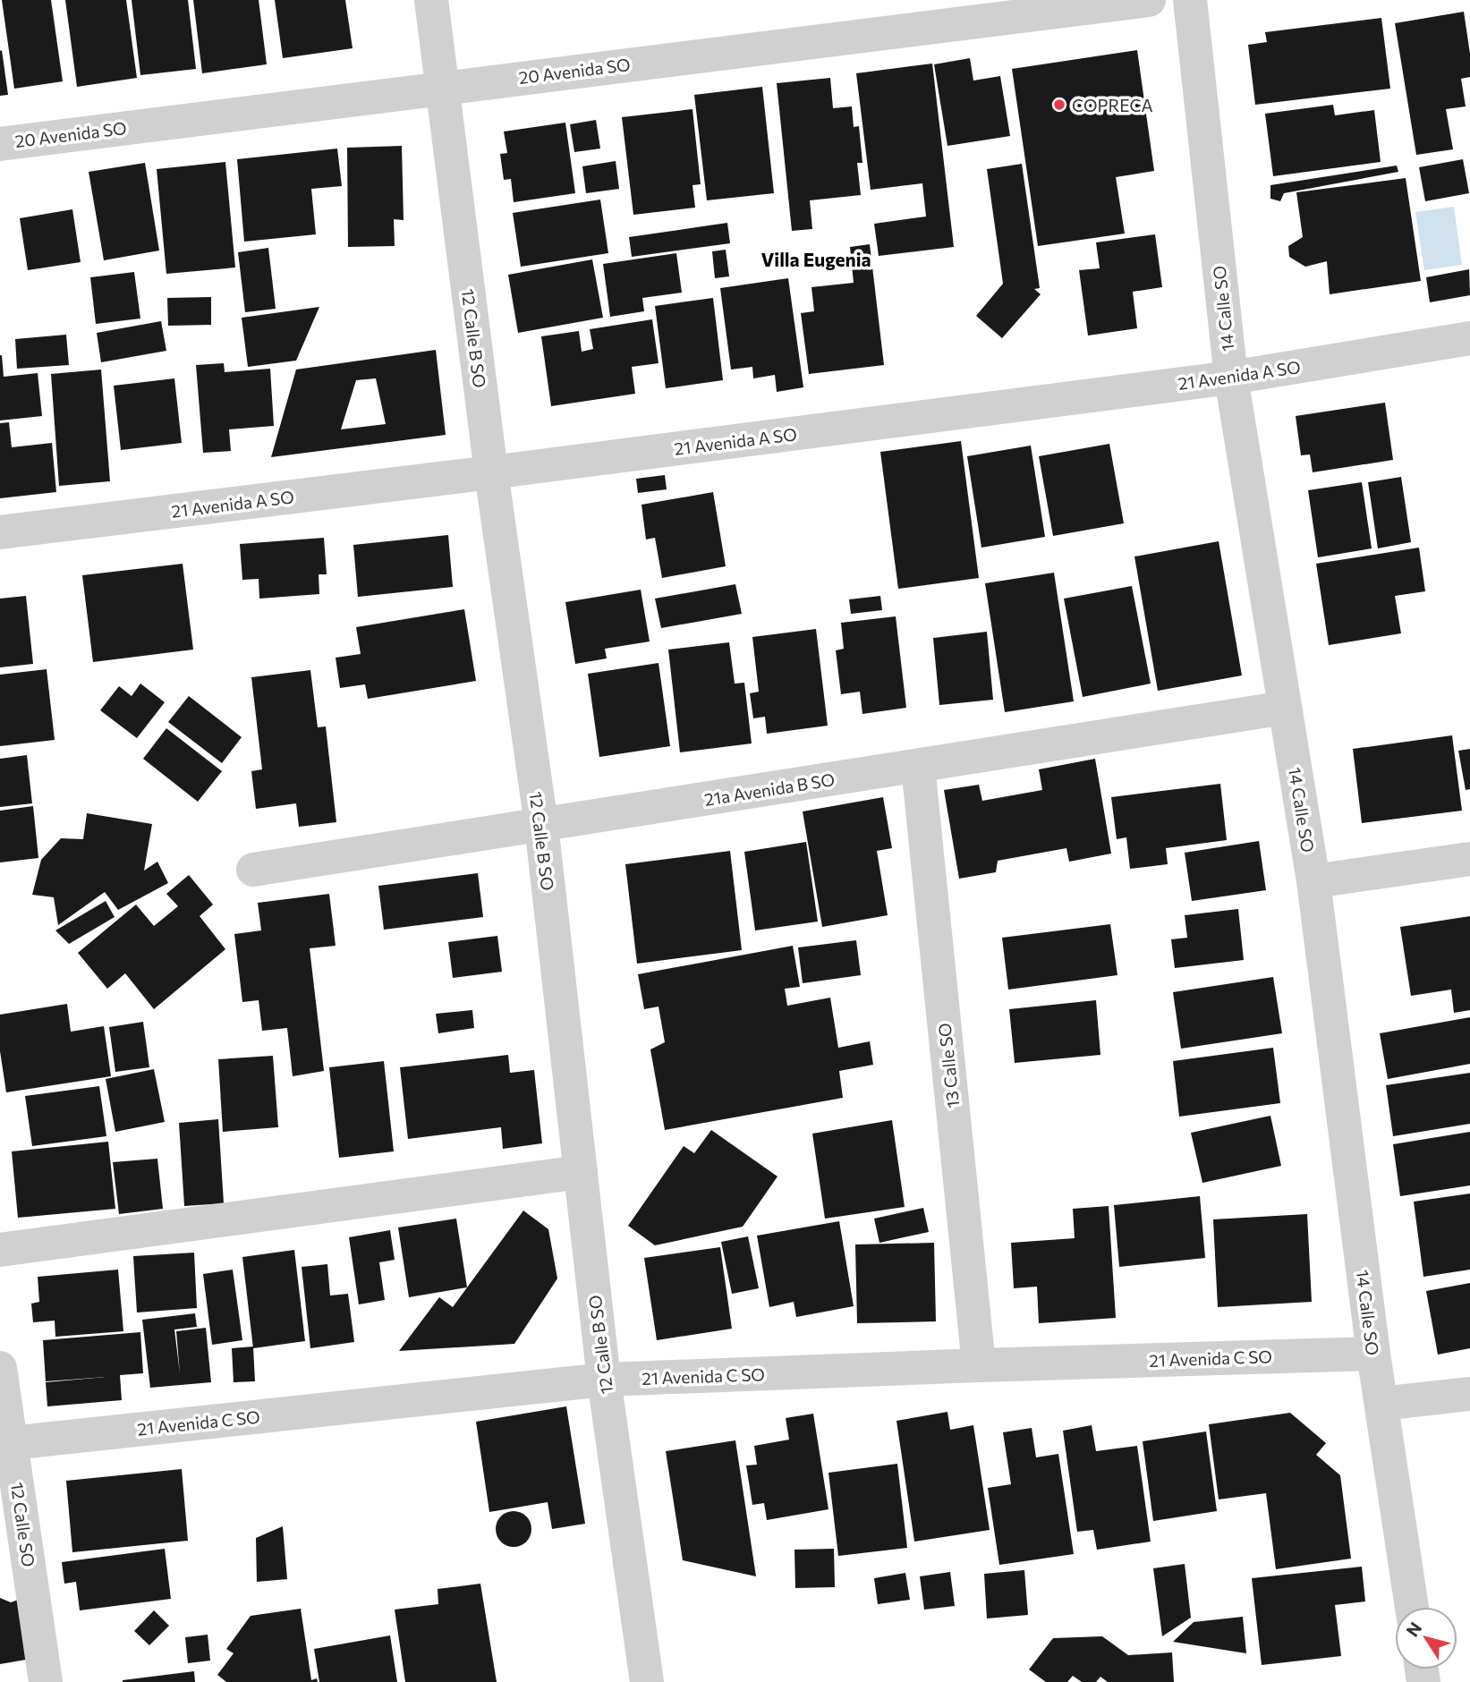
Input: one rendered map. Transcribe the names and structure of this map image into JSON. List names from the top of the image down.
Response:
{
  "streets": {
    "street": [
      "20 Avenida SO",
      "14 Calle SO",
      "12 Calle B SO",
      "21 Avenida A SO",
      "21a Avenida B SO",
      "13 Calle SO",
      "21 Avenida C SO",
      "12 Calle SO"
    ]
  },
  "crossings": [
    ["20 Avenida SO", "12 Calle B SO"],
    ["14 Calle SO", "21 Avenida A SO"],
    ["14 Calle SO", "21a Avenida B SO"],
    ["14 Calle SO", "21 Avenida C SO"],
    ["12 Calle B SO", "21 Avenida A SO"],
    ["12 Calle B SO", "21a Avenida B SO"],
    ["12 Calle B SO", "21 Avenida C SO"],
    ["21a Avenida B SO", "13 Calle SO"],
    ["13 Calle SO", "21 Avenida C SO"],
    ["21 Avenida C SO", "12 Calle SO"]
  ],
  "districts": ["Villa Eugenia"],
  "places": ["COPRECA"],
  "north": "top left"
}
